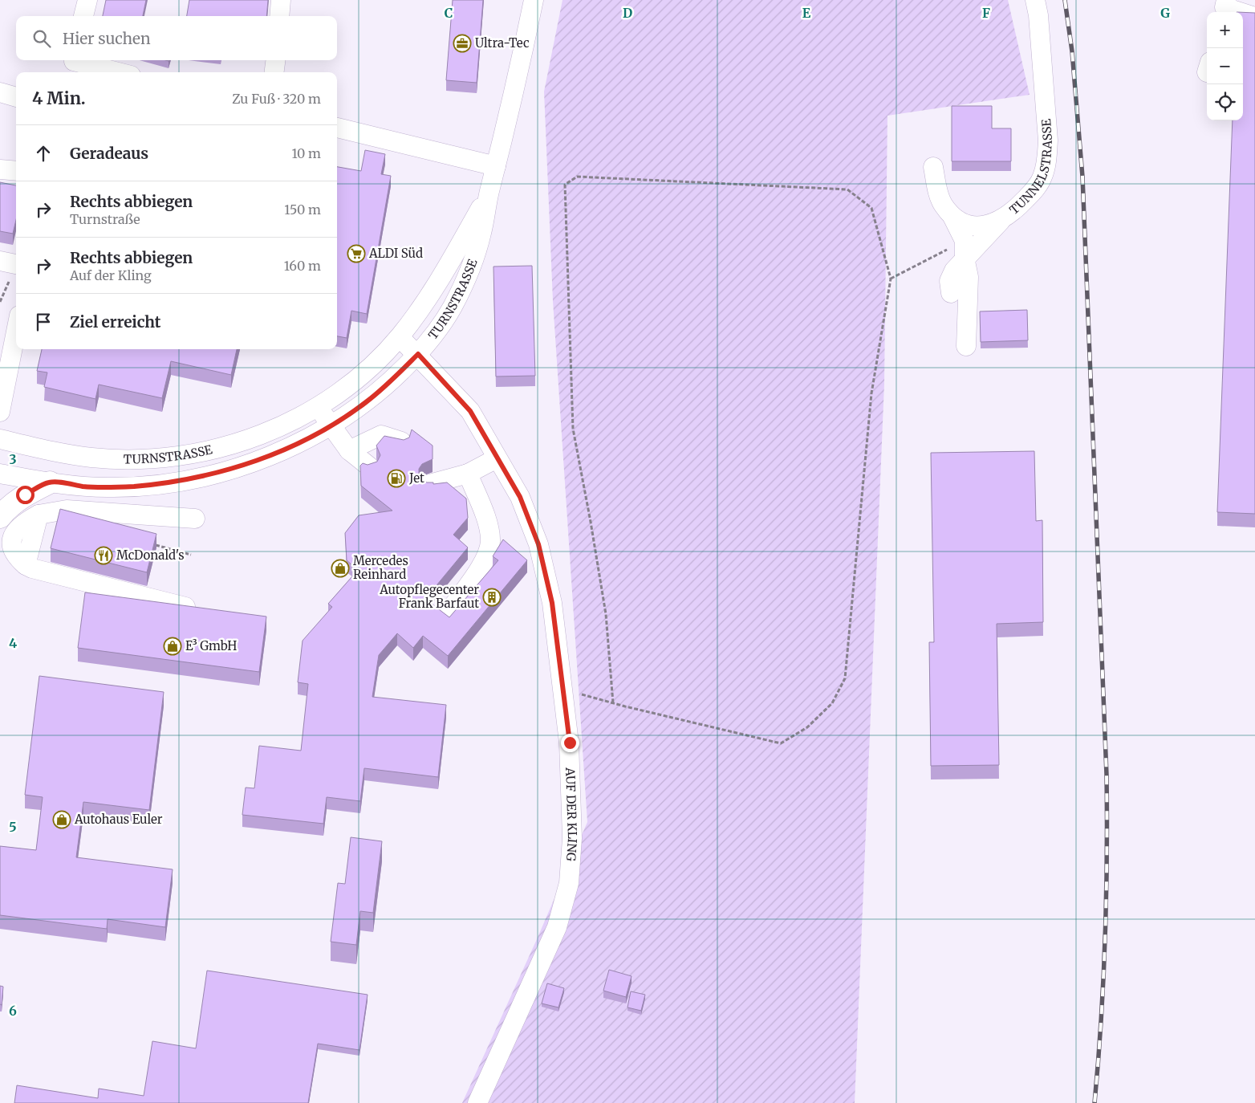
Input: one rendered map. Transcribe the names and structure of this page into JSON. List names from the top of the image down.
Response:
{
  "streets": {
    "street": ["TUNNELSTRASSE", "TURNSTRASSE", "AUF DER KLING"]
  },
  "crossings": [
    ["TURNSTRASSE", "AUF DER KLING"]
  ],
  "places": {
    "office": ["Ultra-Tec"],
    "supermarket": ["ALDI Süd"],
    "fuel station": ["Jet"],
    "restaurant": ["McDonald's"],
    "shop": ["Mercedes Reinhard", "E³ GmbH", "Autohaus Euler"],
    "building": ["Autopflegecenter Frank Barfaut"]
  },
  "page": {
    "map_buttons": ["+", "−"],
    "search": "Hier suchen",
    "heading": ["4 Min.", "Zu Fuß · 320 m"],
    "list": [
      ["Geradeaus", "10 m"],
      ["Rechts abbiegen", "Turnstraße", "150 m"],
      ["Rechts abbiegen", "Auf der Kling", "160 m"],
      "Ziel erreicht"
    ]
  },
  "grid": {
    "columns": [
      "C",
      "D",
      "E",
      "F",
      "G"
    ],
    "rows": [
      "3",
      "4",
      "5",
      "6"
    ]
  }
}
